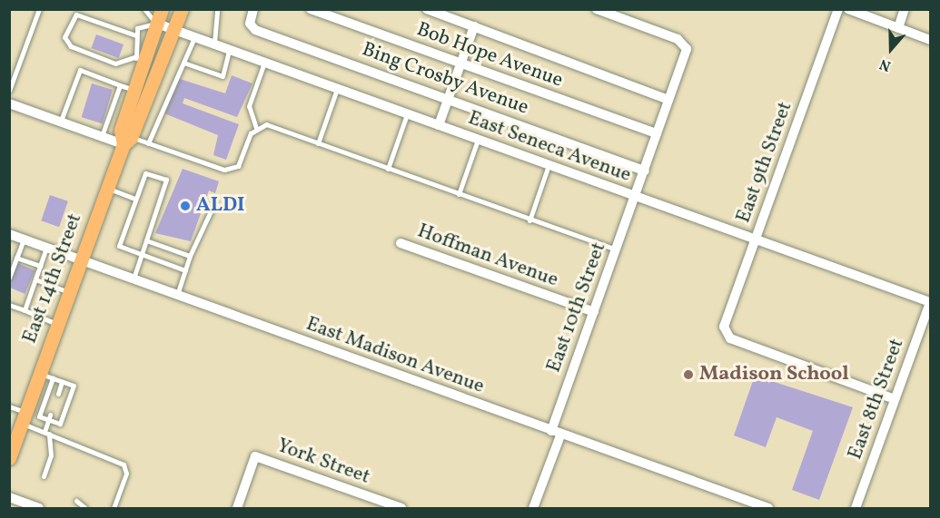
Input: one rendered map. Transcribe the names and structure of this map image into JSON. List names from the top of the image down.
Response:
{
  "streets": {
    "main road": ["East 14th Street"],
    "street": [
      "Bob Hope Avenue",
      "Bing Crosby Avenue",
      "East Seneca Avenue",
      "East 9th Street",
      "Hoffman Avenue",
      "East 10th Street",
      "East Madison Avenue",
      "East 8th Street",
      "York Street"
    ]
  },
  "crossings": [
    ["Bob Hope Avenue", "East 10th Street"],
    ["Bing Crosby Avenue", "East 10th Street"],
    ["East Seneca Avenue", "East 9th Street"],
    ["East Seneca Avenue", "East 14th Street"],
    ["East Seneca Avenue", "East 10th Street"],
    ["East Seneca Avenue", "East 8th Street"],
    ["East 9th Street", "East 8th Street"],
    ["Hoffman Avenue", "East 10th Street"],
    ["East 14th Street", "East Madison Avenue"],
    ["East 10th Street", "East Madison Avenue"]
  ],
  "places": ["ALDI", "Madison School"],
  "north": "bottom"
}
